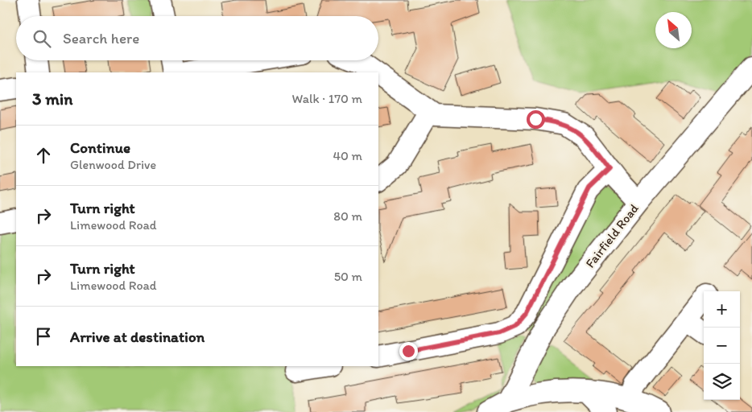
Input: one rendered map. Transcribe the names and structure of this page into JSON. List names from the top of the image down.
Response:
{
  "streets": {
    "street": ["Fairfield Road"]
  },
  "north": "top left",
  "page": {
    "search": "Search here",
    "heading": ["3 min", "Walk · 170 m"],
    "list": [
      ["Continue", "Glenwood Drive", "40 m"],
      ["Turn right", "Limewood Road", "80 m"],
      ["Turn right", "Limewood Road", "50 m"],
      "Arrive at destination"
    ],
    "map_buttons": ["+", "−"]
  }
}
